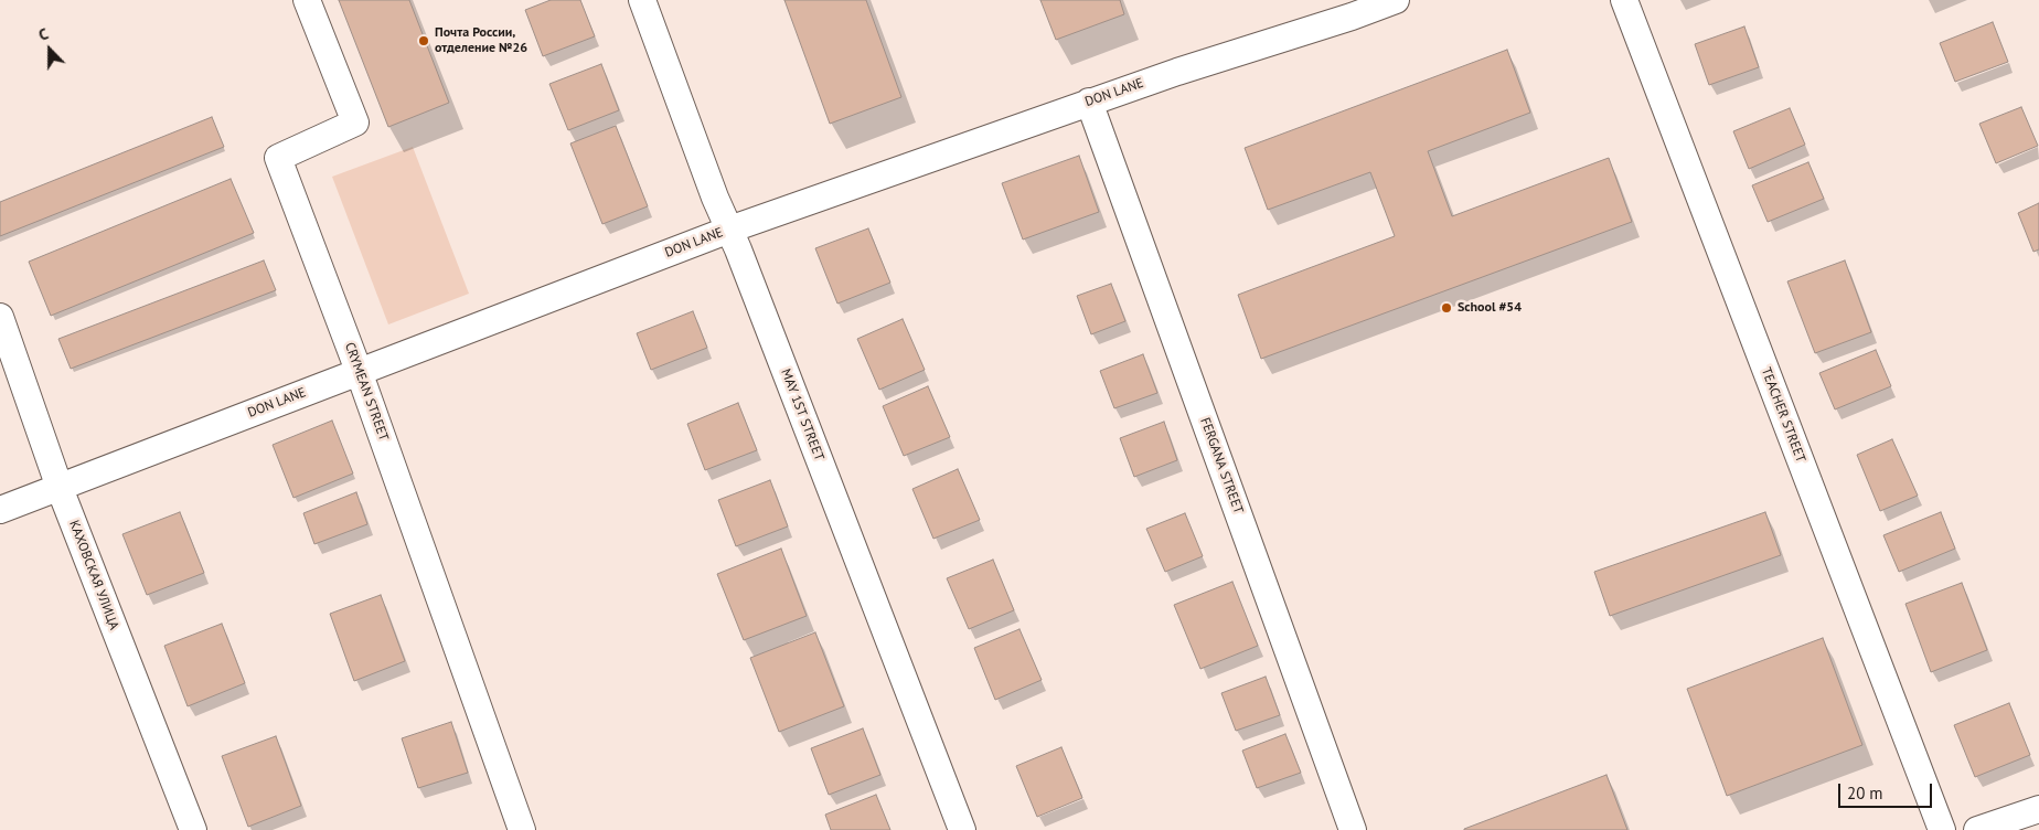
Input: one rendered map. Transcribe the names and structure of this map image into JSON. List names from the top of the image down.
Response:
{
  "streets": {
    "street": [
      "DON LANE",
      "CRYMEAN STREET",
      "MAY 1ST STREET",
      "TEACHER STREET",
      "FERGANA STREET",
      "КАХОВСКАЯ УЛИЦА"
    ]
  },
  "crossings": [
    ["DON LANE", "CRYMEAN STREET"],
    ["DON LANE", "MAY 1ST STREET"],
    ["DON LANE", "FERGANA STREET"],
    ["DON LANE", "КАХОВСКАЯ УЛИЦА"]
  ],
  "places": ["Почта России, отделение №26", "School #54"],
  "scale_bar": "20 m",
  "north": "top"
}
